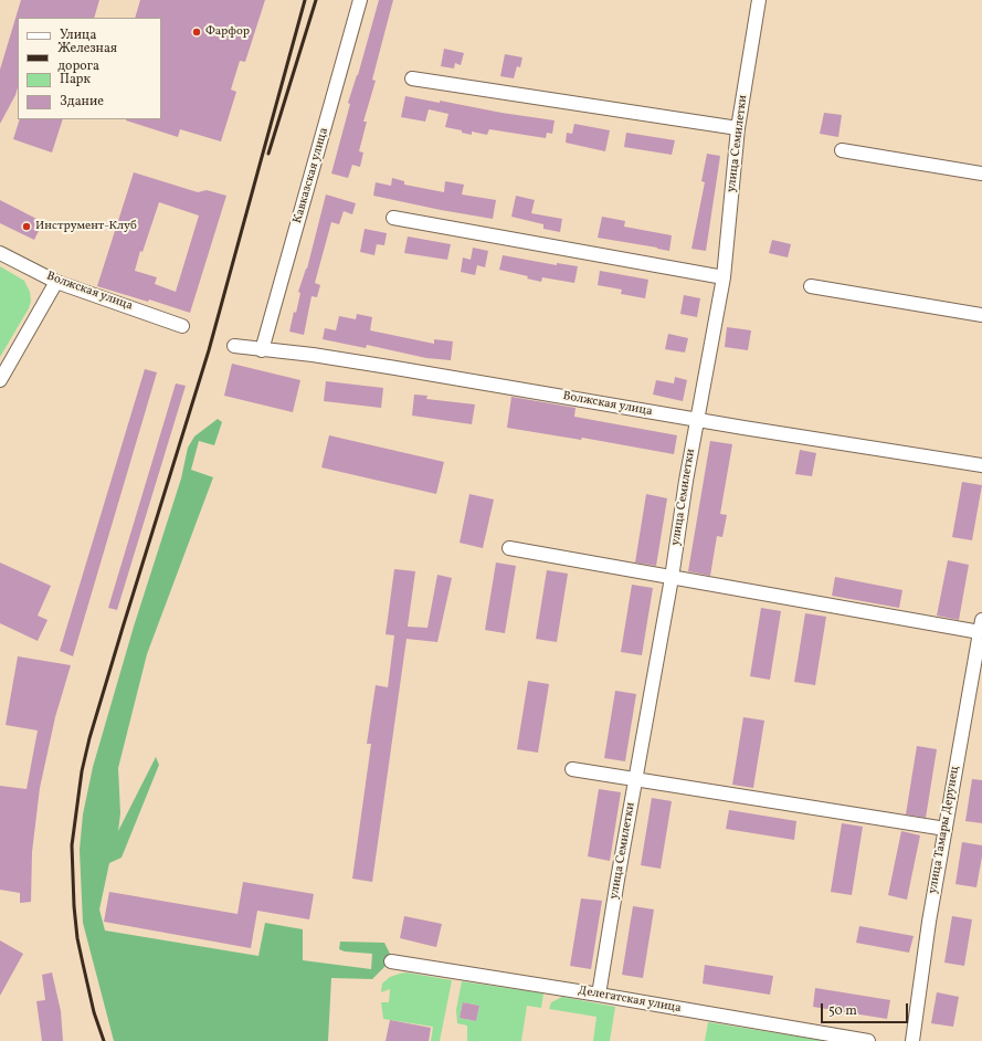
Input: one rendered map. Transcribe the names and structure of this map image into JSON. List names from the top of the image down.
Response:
{
  "streets": {
    "street": [
      "улица Семилетки",
      "Кавказская улица",
      "Волжская улица",
      "улица Тамары Дерунец",
      "Делегатская улица"
    ]
  },
  "crossings": [
    ["улица Семилетки", "Волжская улица"],
    ["улица Семилетки", "Делегатская улица"],
    ["Кавказская улица", "Волжская улица"]
  ],
  "places": ["Фарфор", "Инструмент-Клуб"],
  "legend": [
    "Улица",
    "Железная дорога",
    "Парк",
    "Здание"
  ],
  "scale_bar": "50 m"
}
